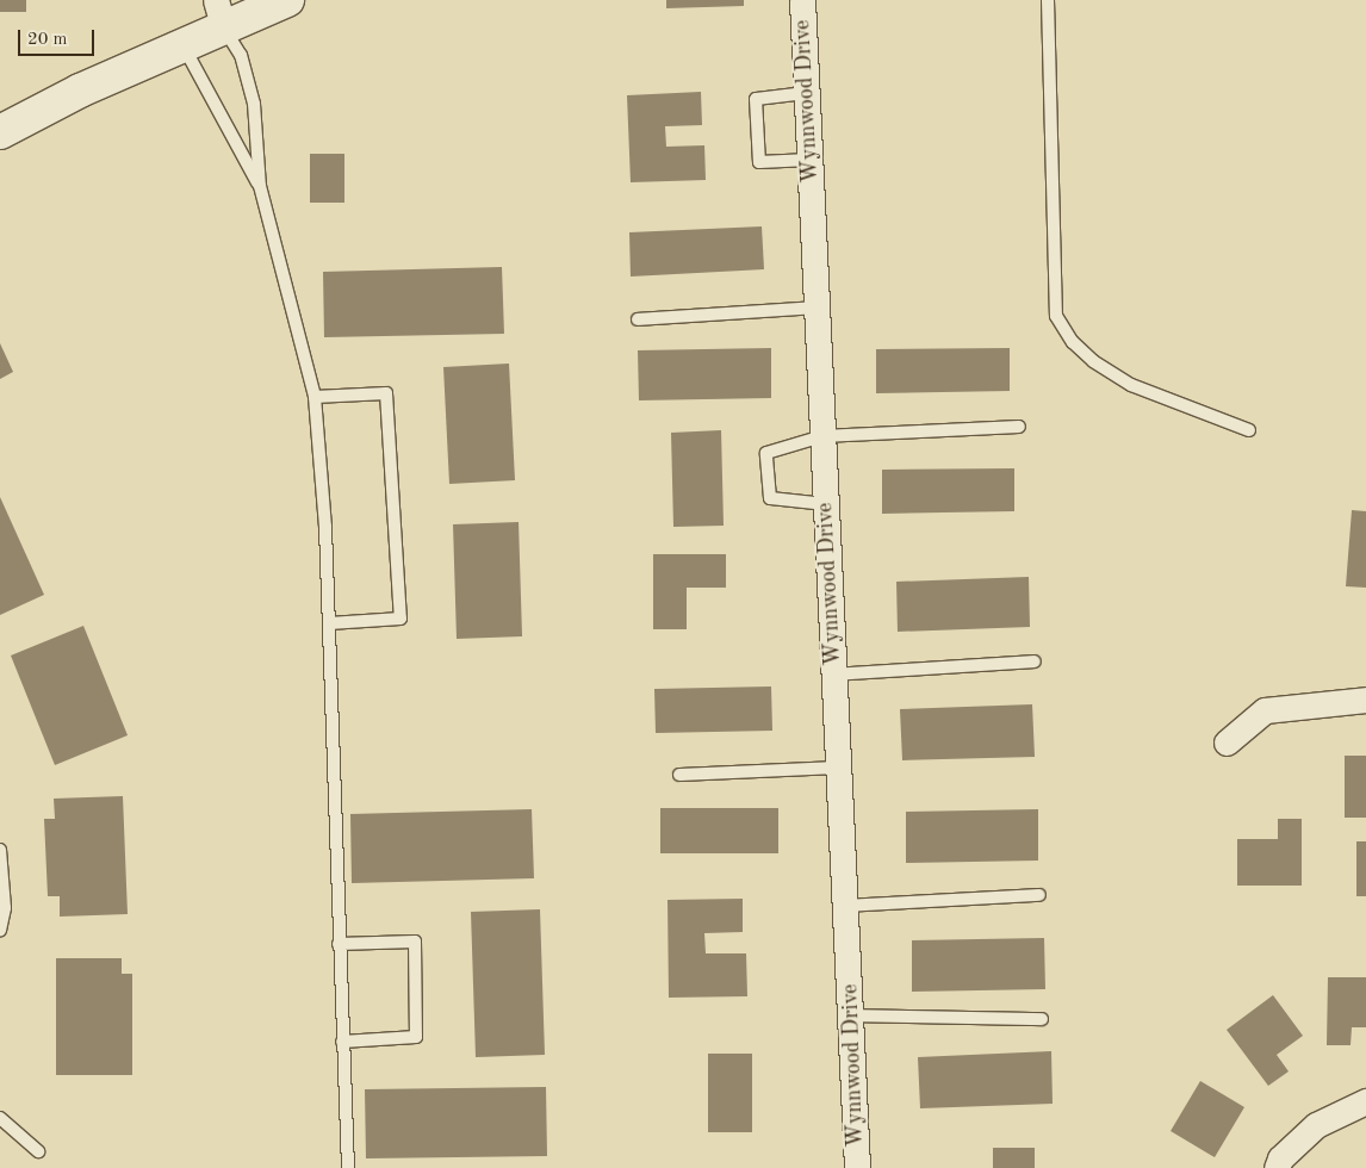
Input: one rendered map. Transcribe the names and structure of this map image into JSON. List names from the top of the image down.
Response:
{
  "streets": {
    "street": ["Wynnwood Drive"]
  },
  "scale_bar": "20 m"
}
